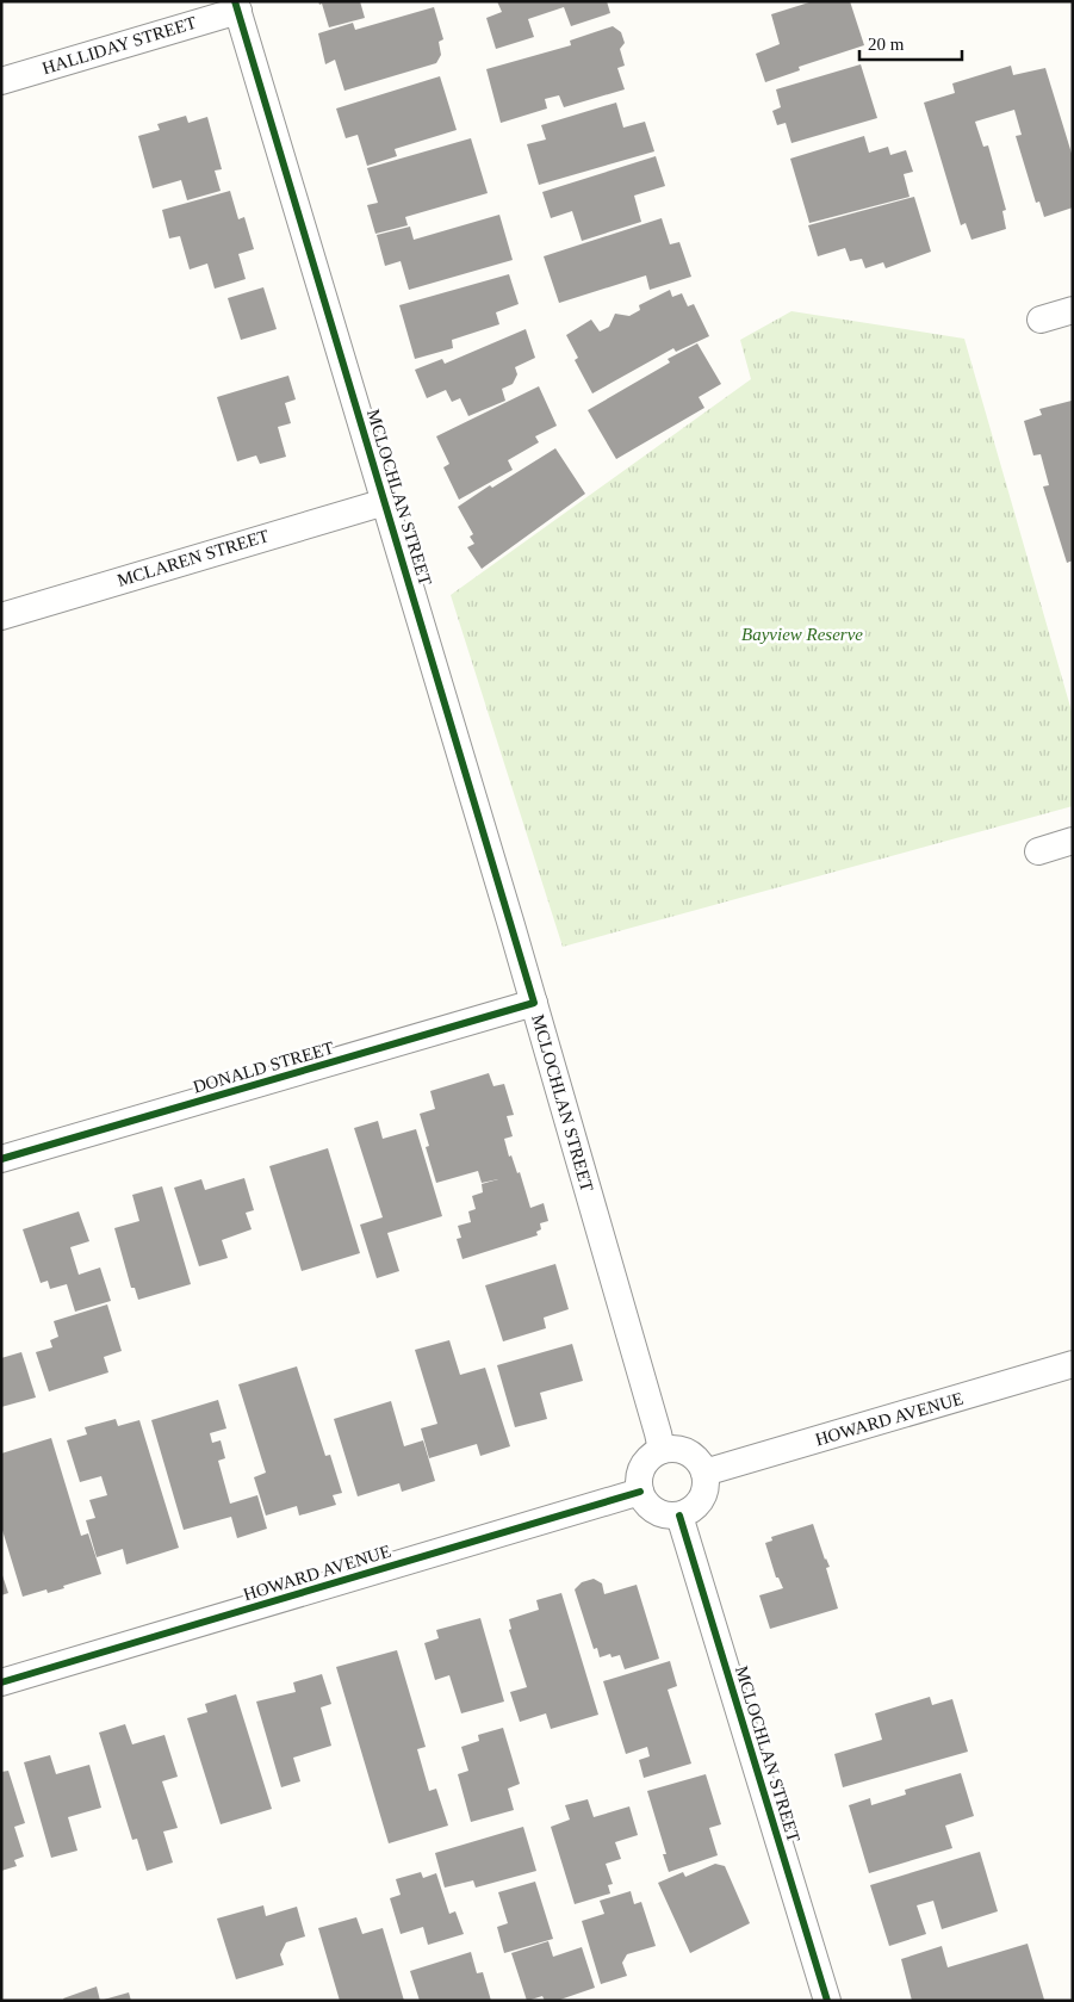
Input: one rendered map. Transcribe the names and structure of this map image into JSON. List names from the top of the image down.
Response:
{
  "streets": {
    "street": [
      "HALLIDAY STREET",
      "MCLOCHLAN STREET",
      "MCLAREN STREET",
      "DONALD STREET",
      "HOWARD AVENUE"
    ]
  },
  "crossings": [
    ["HALLIDAY STREET", "MCLOCHLAN STREET"],
    ["MCLOCHLAN STREET", "MCLAREN STREET"],
    ["MCLOCHLAN STREET", "DONALD STREET"],
    ["MCLOCHLAN STREET", "HOWARD AVENUE"]
  ],
  "parks": ["Bayview Reserve"],
  "scale_bar": "20 m"
}
